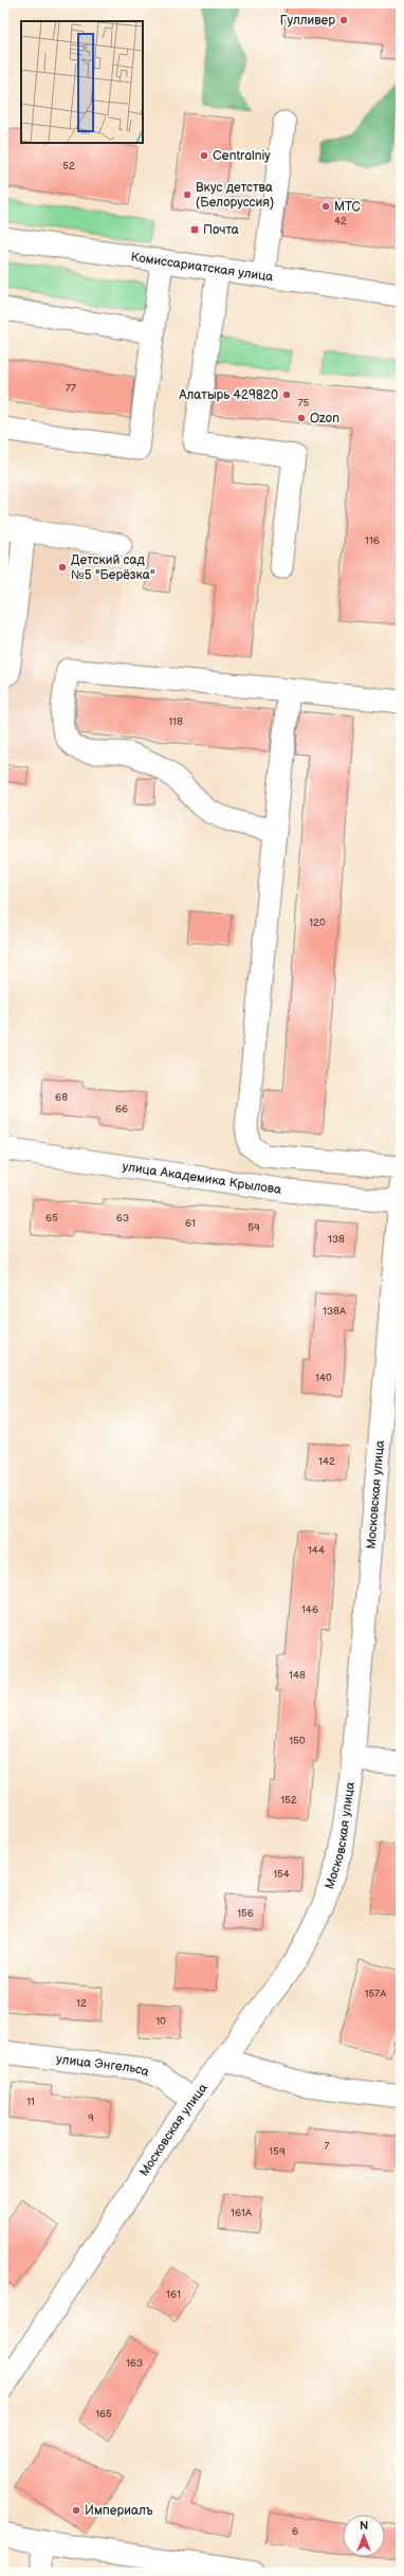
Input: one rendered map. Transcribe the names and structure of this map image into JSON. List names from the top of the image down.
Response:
{
  "streets": {
    "street": [
      "Комиссариатская улица",
      "улица Академика Крылова",
      "Московская улица",
      "улица Энгельса"
    ]
  },
  "crossings": [
    ["улица Академика Крылова", "Московская улица"],
    ["Московская улица", "улица Энгельса"]
  ],
  "places": {
    "other": [
      "Гулливер",
      "Centralniy",
      "Вкус детства (Белоруссия)",
      "МТС",
      "Алатырь 429820",
      "Ozon",
      "Детский сад №5 \"Берёзка\"",
      "Империалъ"
    ],
    "transit": ["Почта"]
  },
  "house_numbers": [
    "52",
    "42",
    "77",
    "75",
    "116",
    "118",
    "120",
    "68",
    "66",
    "65",
    "63",
    "61",
    "59",
    "138",
    "138А",
    "140",
    "142",
    "144",
    "146",
    "148",
    "150",
    "152",
    "154",
    "156",
    "157А",
    "12",
    "10",
    "11",
    "9",
    "7",
    "159",
    "161А",
    "161",
    "163",
    "165",
    "6"
  ],
  "north": "top"
}
